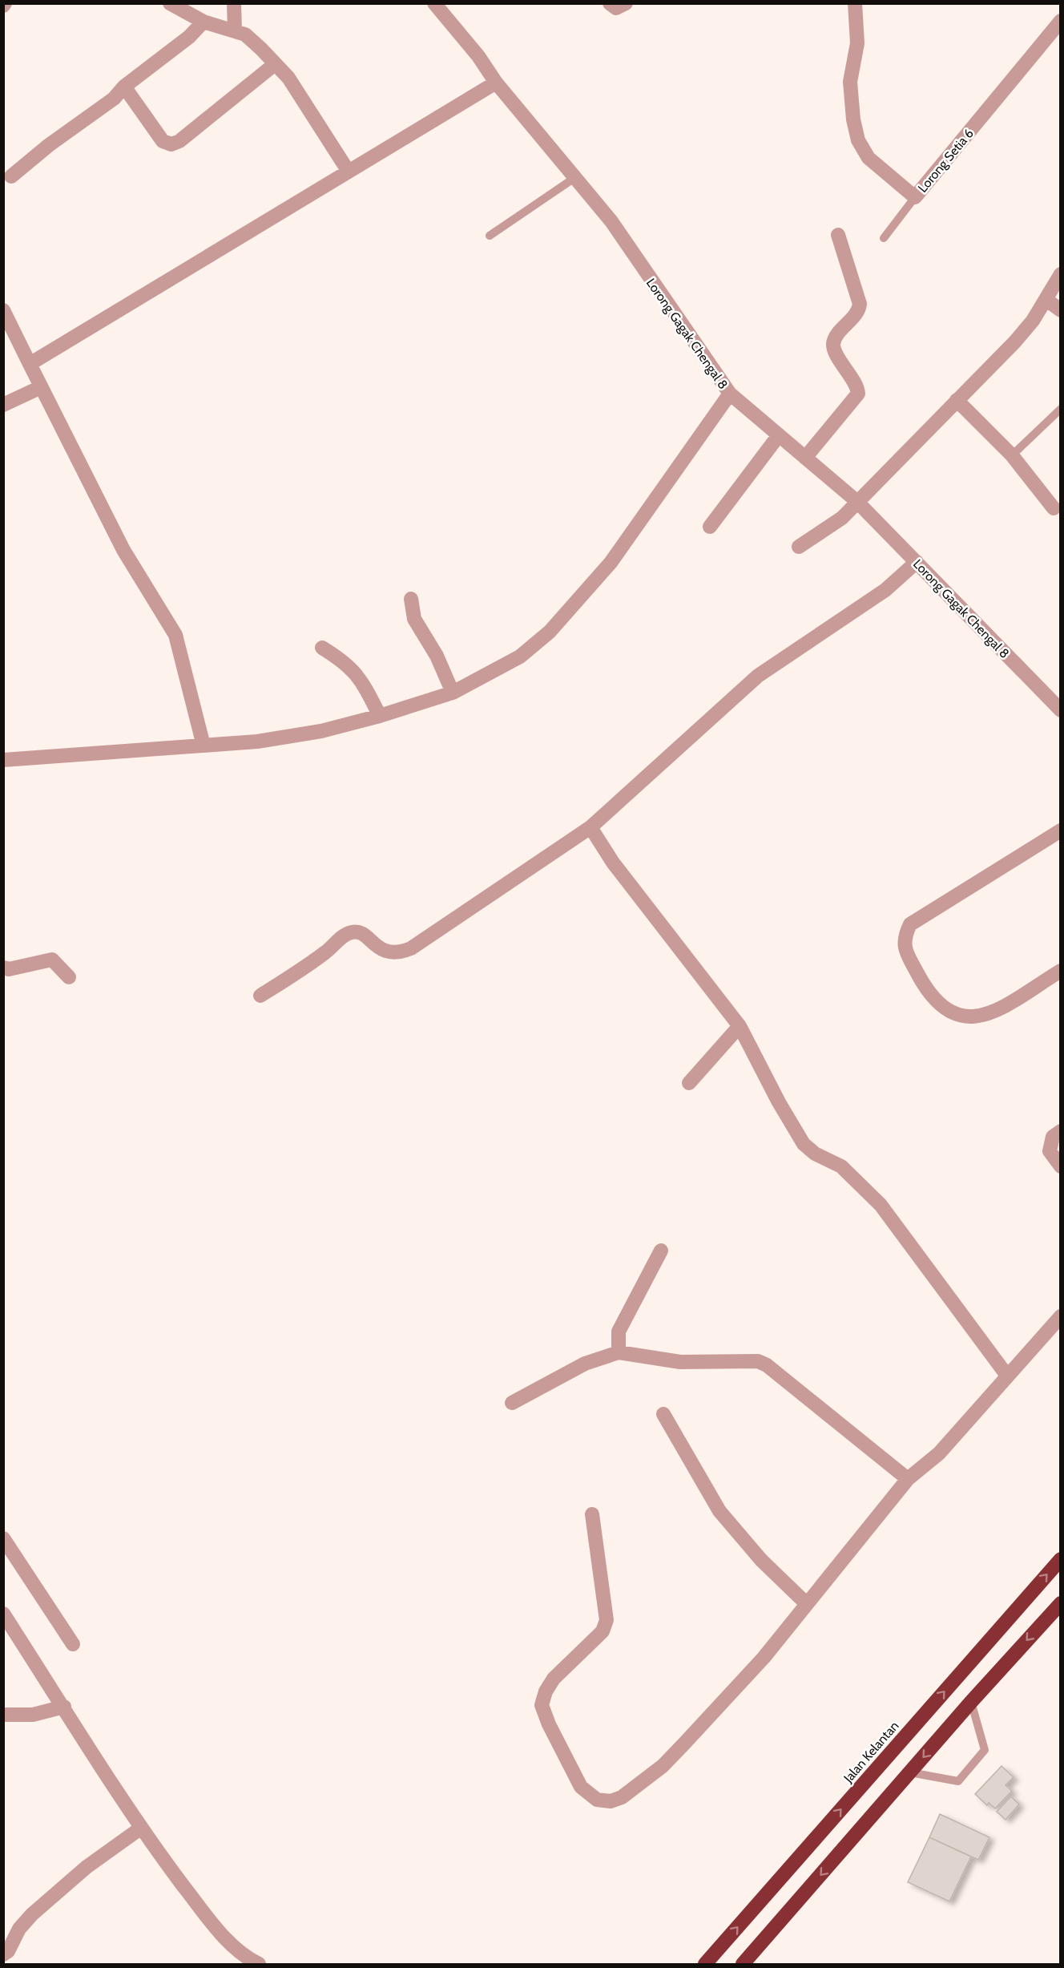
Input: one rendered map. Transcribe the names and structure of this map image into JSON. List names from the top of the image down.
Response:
{
  "streets": {
    "highway": ["Jalan Kelantan"],
    "street": ["Lorong Setia 6", "Lorong Gagak Chengal 8"]
  }
}
